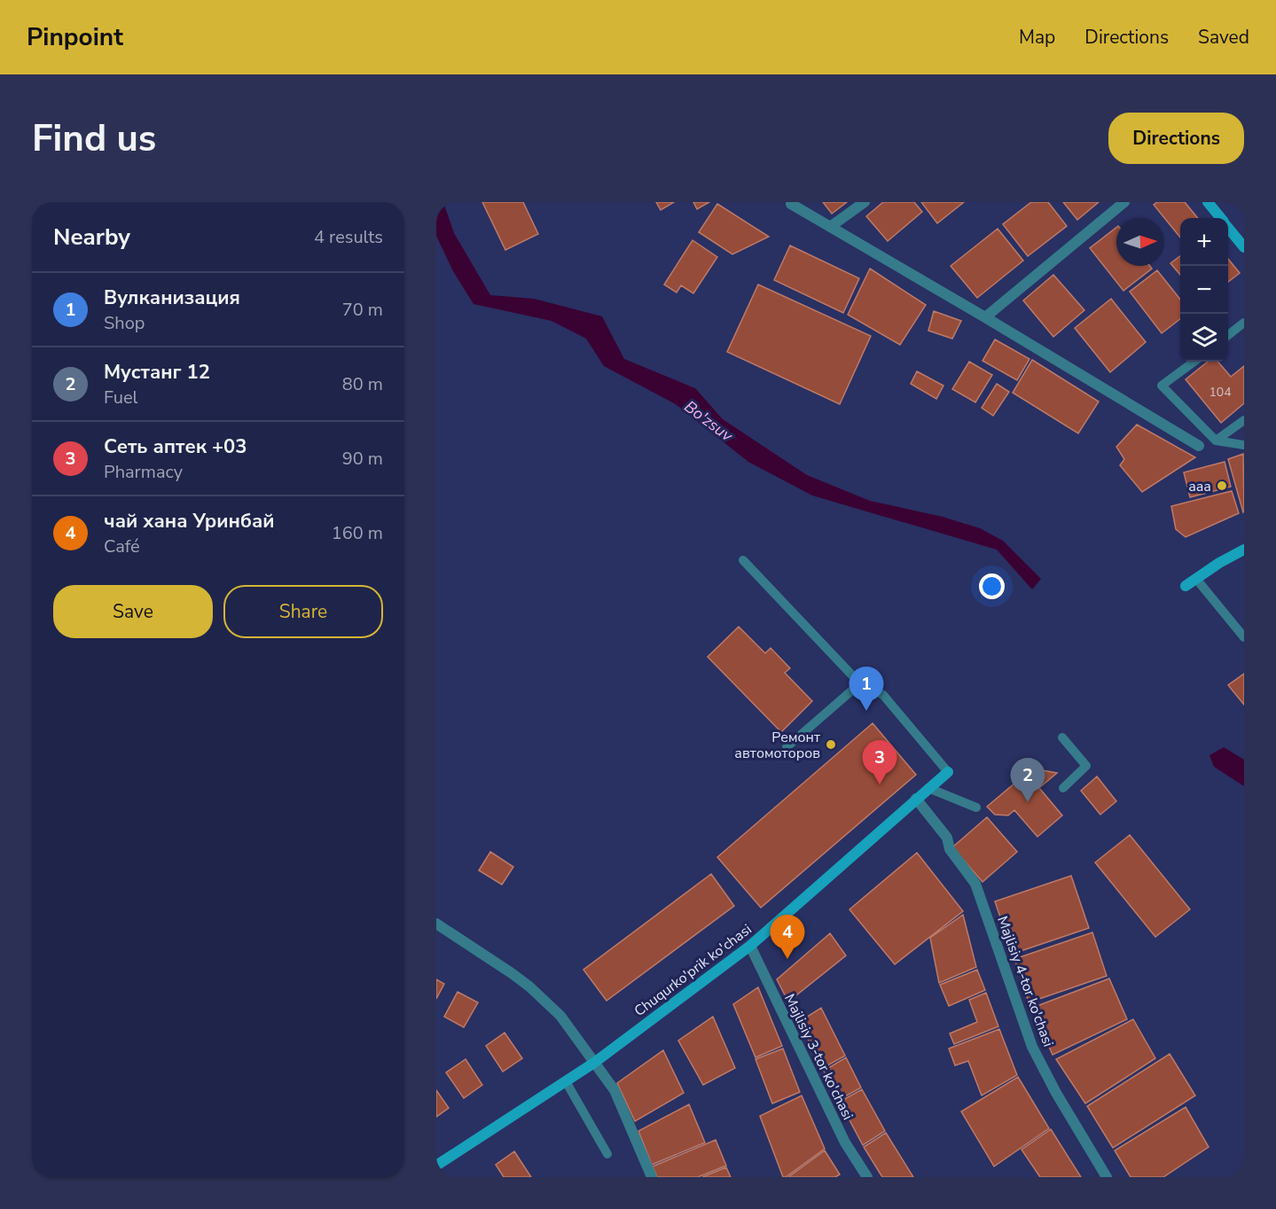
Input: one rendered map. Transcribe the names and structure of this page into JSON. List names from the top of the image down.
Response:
{
  "streets": {
    "street": ["Chuqurko'prik ko'chasi", "Majlisiy 4-tor ko'chasi", "Majlisiy 3-tor ko'chasi"]
  },
  "crossings": [
    ["Chuqurko'prik ko'chasi", "Majlisiy 4-tor ko'chasi"],
    ["Chuqurko'prik ko'chasi", "Majlisiy 3-tor ko'chasi"]
  ],
  "water": ["Bo'zsuv"],
  "places": ["ааа", "Ремонт автомоторов"],
  "house_numbers": ["104"],
  "north": "right",
  "page": {
    "header": "Pinpoint",
    "nav": ["Map", "Directions", "Saved"],
    "buttons": [
      "Directions",
      ["Save", "Share"]
    ],
    "title": "Find us",
    "heading": ["Nearby", "4 results"],
    "map_buttons": ["+", "−"],
    "list": [
      {
        "mark": "1",
        "name": "Вулканизация",
        "note": "Shop",
        "value": "70 m"
      },
      {
        "mark": "2",
        "name": "Мустанг 12",
        "note": "Fuel",
        "value": "80 m"
      },
      {
        "mark": "3",
        "name": "Сеть аптек +03",
        "note": "Pharmacy",
        "value": "90 m"
      },
      {
        "mark": "4",
        "name": "чай хана Уринбай",
        "note": "Café",
        "value": "160 m"
      }
    ],
    "pins": [
      "1",
      "3",
      "2",
      "4"
    ]
  }
}
